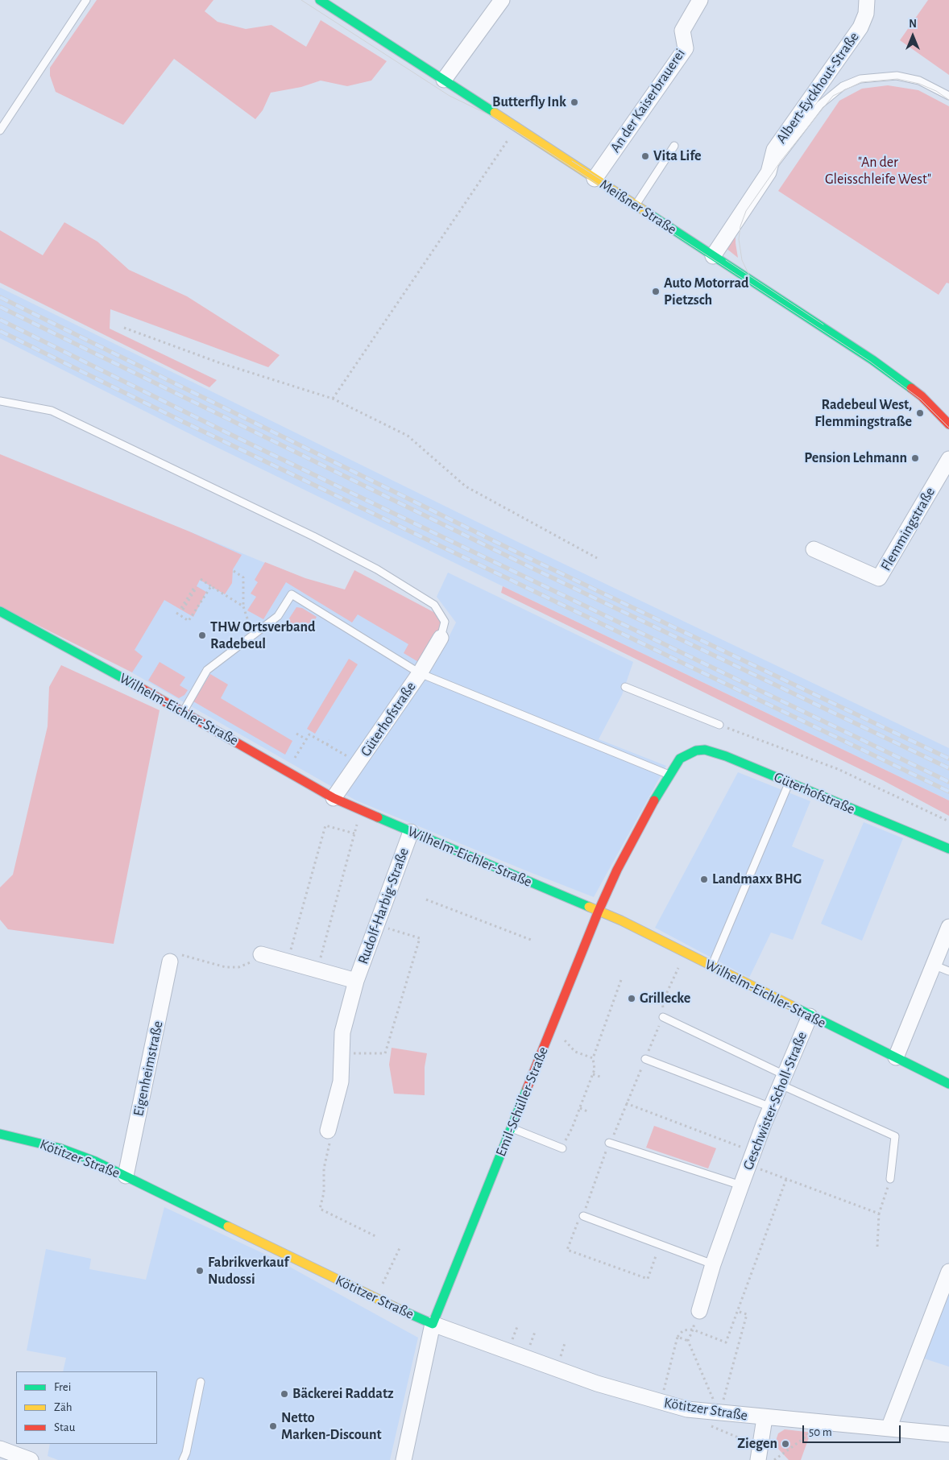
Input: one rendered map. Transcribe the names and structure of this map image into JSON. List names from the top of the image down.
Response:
{
  "streets": {
    "street": [
      "Albert-Eyckhout-Straße",
      "An der Kaiserbrauerei",
      "Meißner Straße",
      "Flemmingstraße",
      "Wilhelm-Eichler-Straße",
      "Güterhofstraße",
      "Rudolf-Harbig-Straße",
      "Eigenheimstraße",
      "Geschwister-Scholl-Straße",
      "Emil-Schüller-Straße",
      "Kötitzer Straße"
    ]
  },
  "crossings": [
    ["Albert-Eyckhout-Straße", "Meißner Straße"],
    ["An der Kaiserbrauerei", "Meißner Straße"],
    ["Wilhelm-Eichler-Straße", "Güterhofstraße"],
    ["Wilhelm-Eichler-Straße", "Rudolf-Harbig-Straße"],
    ["Wilhelm-Eichler-Straße", "Geschwister-Scholl-Straße"],
    ["Wilhelm-Eichler-Straße", "Emil-Schüller-Straße"],
    ["Güterhofstraße", "Emil-Schüller-Straße"],
    ["Eigenheimstraße", "Kötitzer Straße"],
    ["Emil-Schüller-Straße", "Kötitzer Straße"]
  ],
  "parks": ["\"An der Gleisschleife West\""],
  "places": [
    "Butterfly Ink",
    "Vita Life",
    "Auto Motorrad Pietzsch",
    "Radebeul West, Flemmingstraße",
    "Pension Lehmann",
    "THW Ortsverband Radebeul",
    "Landmaxx BHG",
    "Grillecke",
    "Fabrikverkauf Nudossi",
    "Bäckerei Raddatz",
    "Netto Marken-Discount",
    "Ziegen"
  ],
  "legend": ["Frei", "Zäh", "Stau"],
  "scale_bar": "50 m",
  "north": "top"
}
